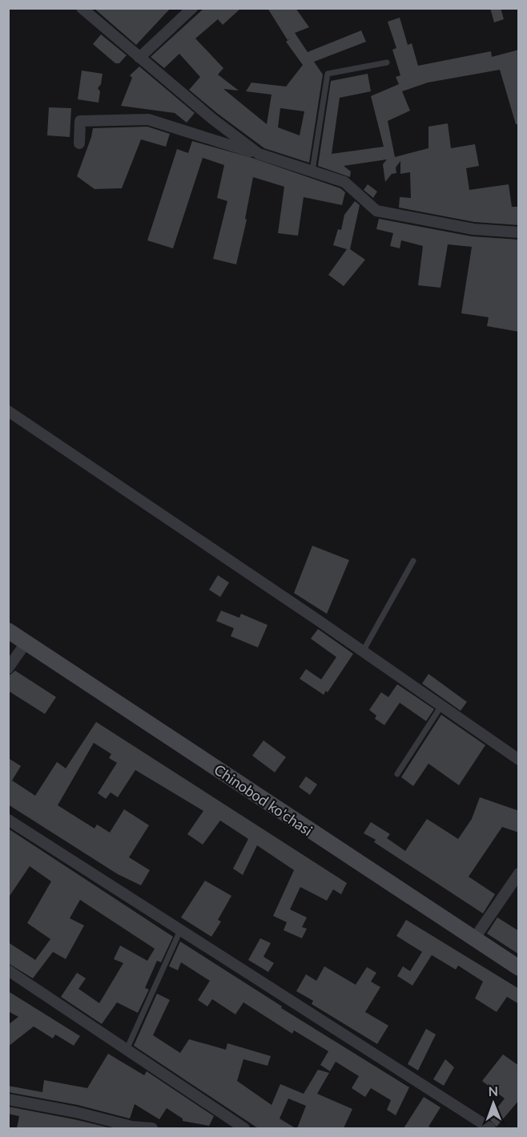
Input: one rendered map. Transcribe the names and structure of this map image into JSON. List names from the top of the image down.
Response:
{
  "streets": {
    "street": ["Chinobod ko'chasi"]
  },
  "north": "top"
}
